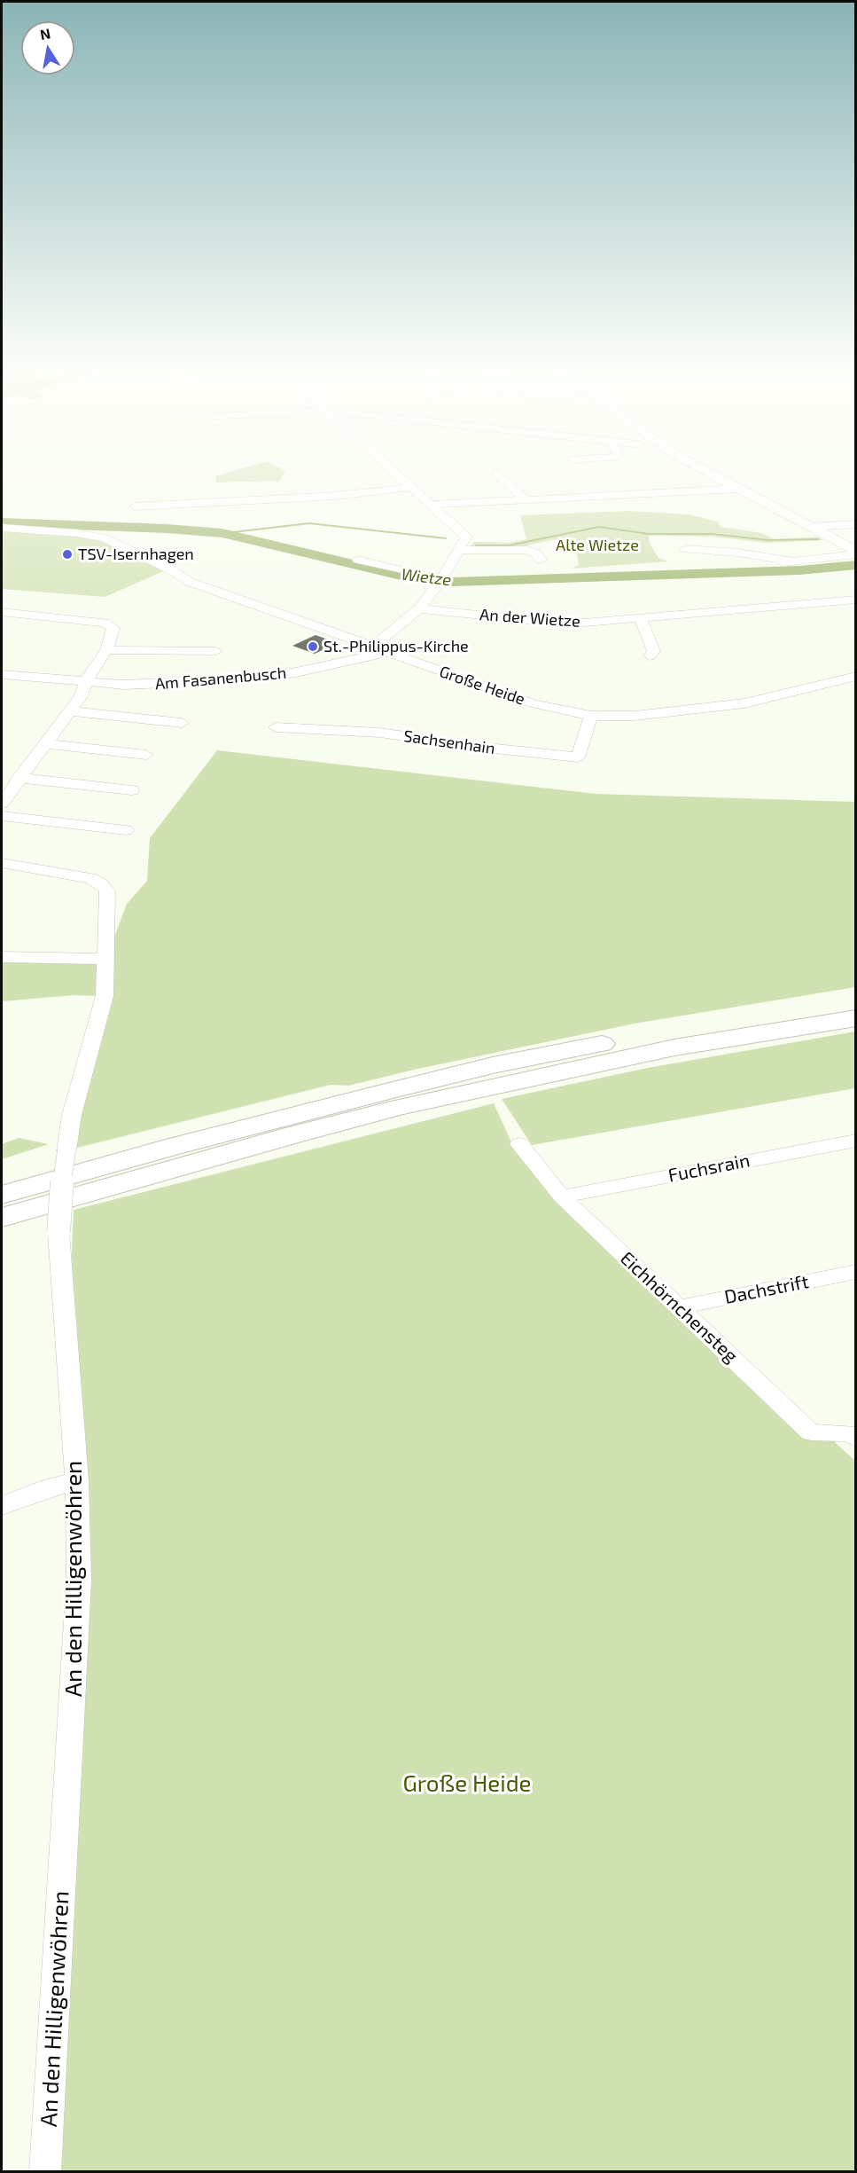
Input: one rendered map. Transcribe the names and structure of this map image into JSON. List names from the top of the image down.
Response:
{
  "streets": {
    "street": [
      "An der Wietze",
      "Am Fasanenbusch",
      "Große Heide",
      "Sachsenhain",
      "Fuchsrain",
      "Dachstrift",
      "Eichhörnchensteg",
      "An den Hilligenwöhren"
    ]
  },
  "crossings": [
    ["Am Fasanenbusch", "Große Heide"],
    ["Große Heide", "Sachsenhain"],
    ["Fuchsrain", "Eichhörnchensteg"],
    ["Dachstrift", "Eichhörnchensteg"]
  ],
  "water": ["Wietze"],
  "parks": ["Alte Wietze", "Große Heide"],
  "places": ["TSV-Isernhagen", "St.-Philippus-Kirche"],
  "north": "top"
}
